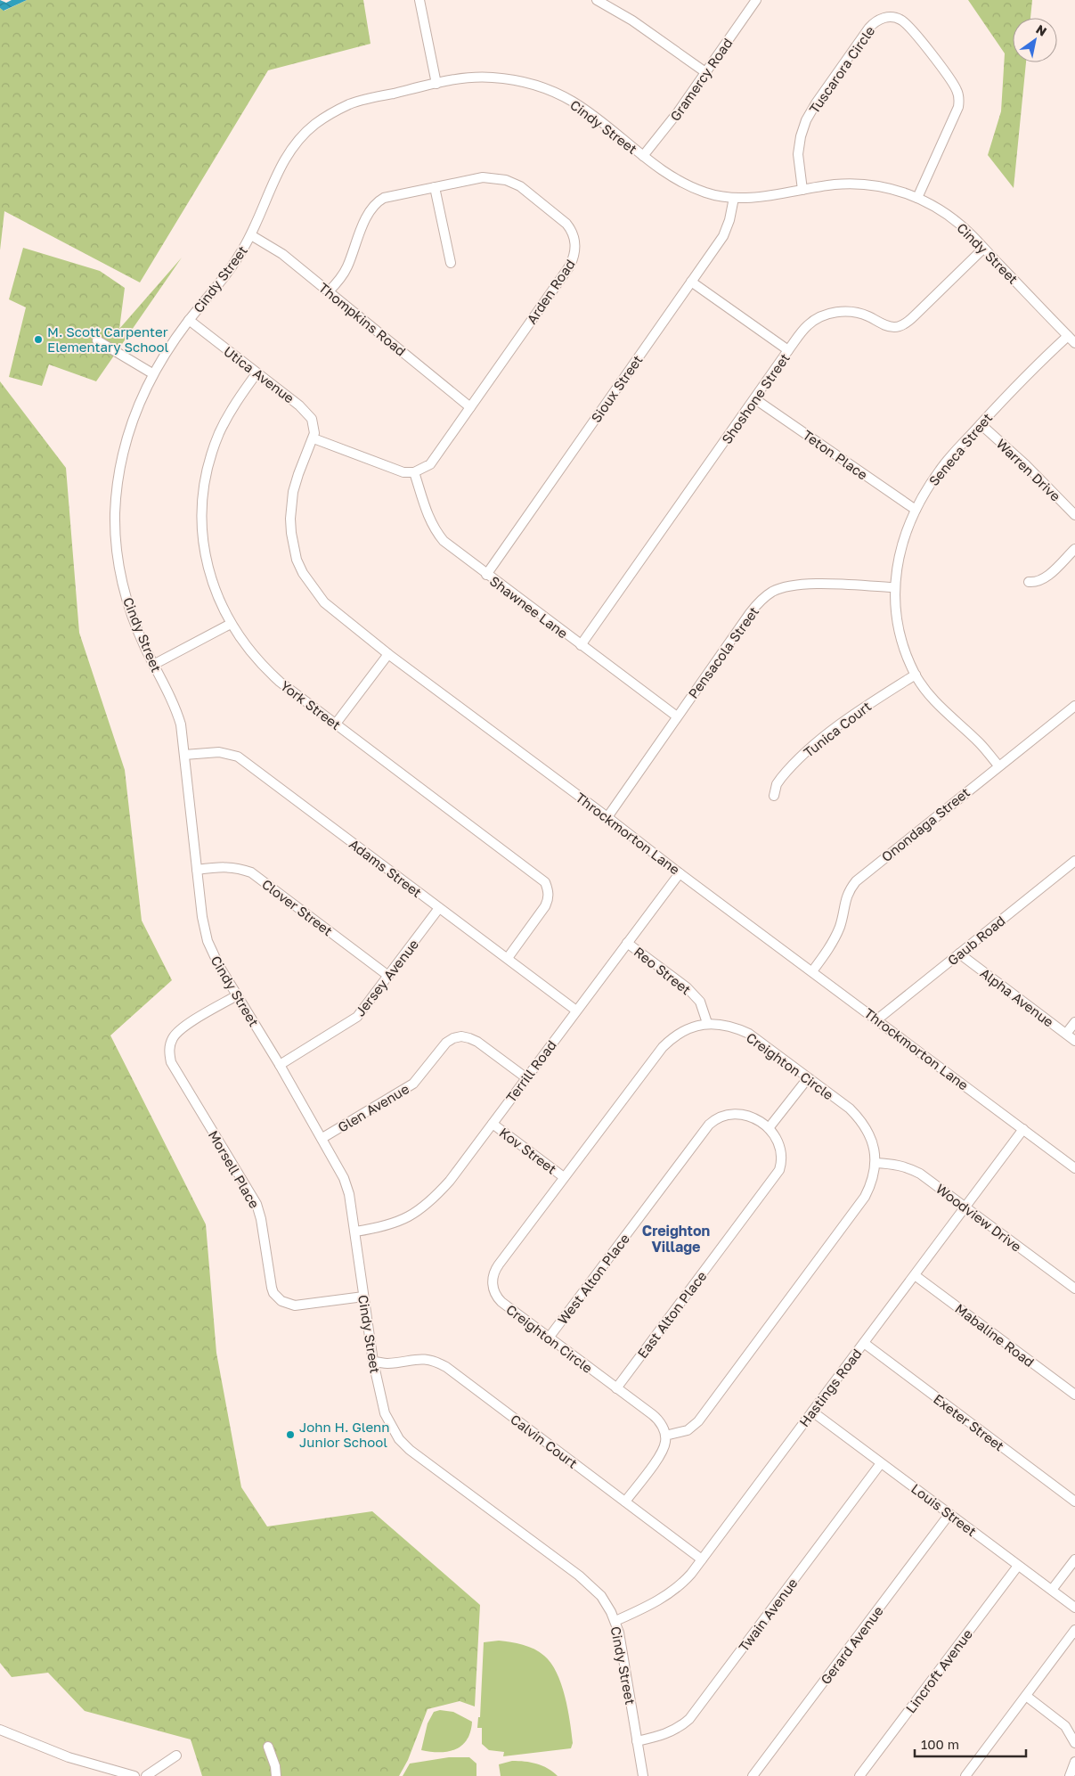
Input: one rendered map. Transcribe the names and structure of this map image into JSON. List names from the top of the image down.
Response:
{
  "streets": {
    "street": [
      "Tuscarora Circle",
      "Gramercy Road",
      "Cindy Street",
      "Arden Road",
      "Thompkins Road",
      "Utica Avenue",
      "Sioux Street",
      "Shoshone Street",
      "Seneca Street",
      "Teton Place",
      "Warren Drive",
      "Shawnee Lane",
      "Pensacola Street",
      "York Street",
      "Tunica Court",
      "Onondaga Street",
      "Throckmorton Lane",
      "Adams Street",
      "Clover Street",
      "Gaub Road",
      "Reo Street",
      "Jersey Avenue",
      "Alpha Avenue",
      "Creighton Circle",
      "Terrill Road",
      "Glen Avenue",
      "Kov Street",
      "Morsell Place",
      "Woodview Drive",
      "West Alton Place",
      "East Alton Place",
      "Mabaline Road",
      "Hastings Road",
      "Exeter Street",
      "Calvin Court",
      "Louis Street",
      "Twain Avenue",
      "Gerard Avenue",
      "Lincroft Avenue"
    ]
  },
  "crossings": [
    ["Tuscarora Circle", "Cindy Street"],
    ["Gramercy Road", "Cindy Street"],
    ["Cindy Street", "Thompkins Road"],
    ["Cindy Street", "Utica Avenue"],
    ["Cindy Street", "Sioux Street"],
    ["Cindy Street", "Shoshone Street"],
    ["Cindy Street", "Seneca Street"],
    ["Cindy Street", "Adams Street"],
    ["Cindy Street", "Clover Street"],
    ["Cindy Street", "Jersey Avenue"],
    ["Cindy Street", "Terrill Road"],
    ["Cindy Street", "Glen Avenue"],
    ["Cindy Street", "Morsell Place"],
    ["Cindy Street", "Hastings Road"],
    ["Cindy Street", "Calvin Court"],
    ["Cindy Street", "Twain Avenue"],
    ["Arden Road", "Thompkins Road"],
    ["Arden Road", "Shawnee Lane"],
    ["Utica Avenue", "York Street"],
    ["Utica Avenue", "Throckmorton Lane"],
    ["Sioux Street", "Shawnee Lane"],
    ["Shoshone Street", "Teton Place"],
    ["Shoshone Street", "Shawnee Lane"],
    ["Seneca Street", "Teton Place"],
    ["Seneca Street", "Warren Drive"],
    ["Seneca Street", "Pensacola Street"],
    ["Seneca Street", "Tunica Court"],
    ["Seneca Street", "Onondaga Street"],
    ["Shawnee Lane", "Pensacola Street"],
    ["Pensacola Street", "Throckmorton Lane"],
    ["York Street", "Adams Street"],
    ["Onondaga Street", "Throckmorton Lane"],
    ["Throckmorton Lane", "Gaub Road"],
    ["Throckmorton Lane", "Terrill Road"],
    ["Throckmorton Lane", "Hastings Road"],
    ["Adams Street", "Jersey Avenue"],
    ["Adams Street", "Terrill Road"],
    ["Clover Street", "Jersey Avenue"],
    ["Gaub Road", "Alpha Avenue"],
    ["Reo Street", "Creighton Circle"],
    ["Reo Street", "Terrill Road"],
    ["Creighton Circle", "Kov Street"],
    ["Creighton Circle", "Woodview Drive"],
    ["Creighton Circle", "West Alton Place"],
    ["Creighton Circle", "East Alton Place"],
    ["Terrill Road", "Glen Avenue"],
    ["Terrill Road", "Kov Street"],
    ["Woodview Drive", "Hastings Road"],
    ["West Alton Place", "East Alton Place"],
    ["Mabaline Road", "Hastings Road"],
    ["Hastings Road", "Exeter Street"],
    ["Hastings Road", "Calvin Court"],
    ["Hastings Road", "Louis Street"],
    ["Louis Street", "Twain Avenue"],
    ["Louis Street", "Gerard Avenue"],
    ["Louis Street", "Lincroft Avenue"]
  ],
  "districts": ["Creighton Village"],
  "places": ["M. Scott Carpenter Elementary School", "John H. Glenn Junior School"],
  "scale_bar": "100 m",
  "north": "top right"
}
